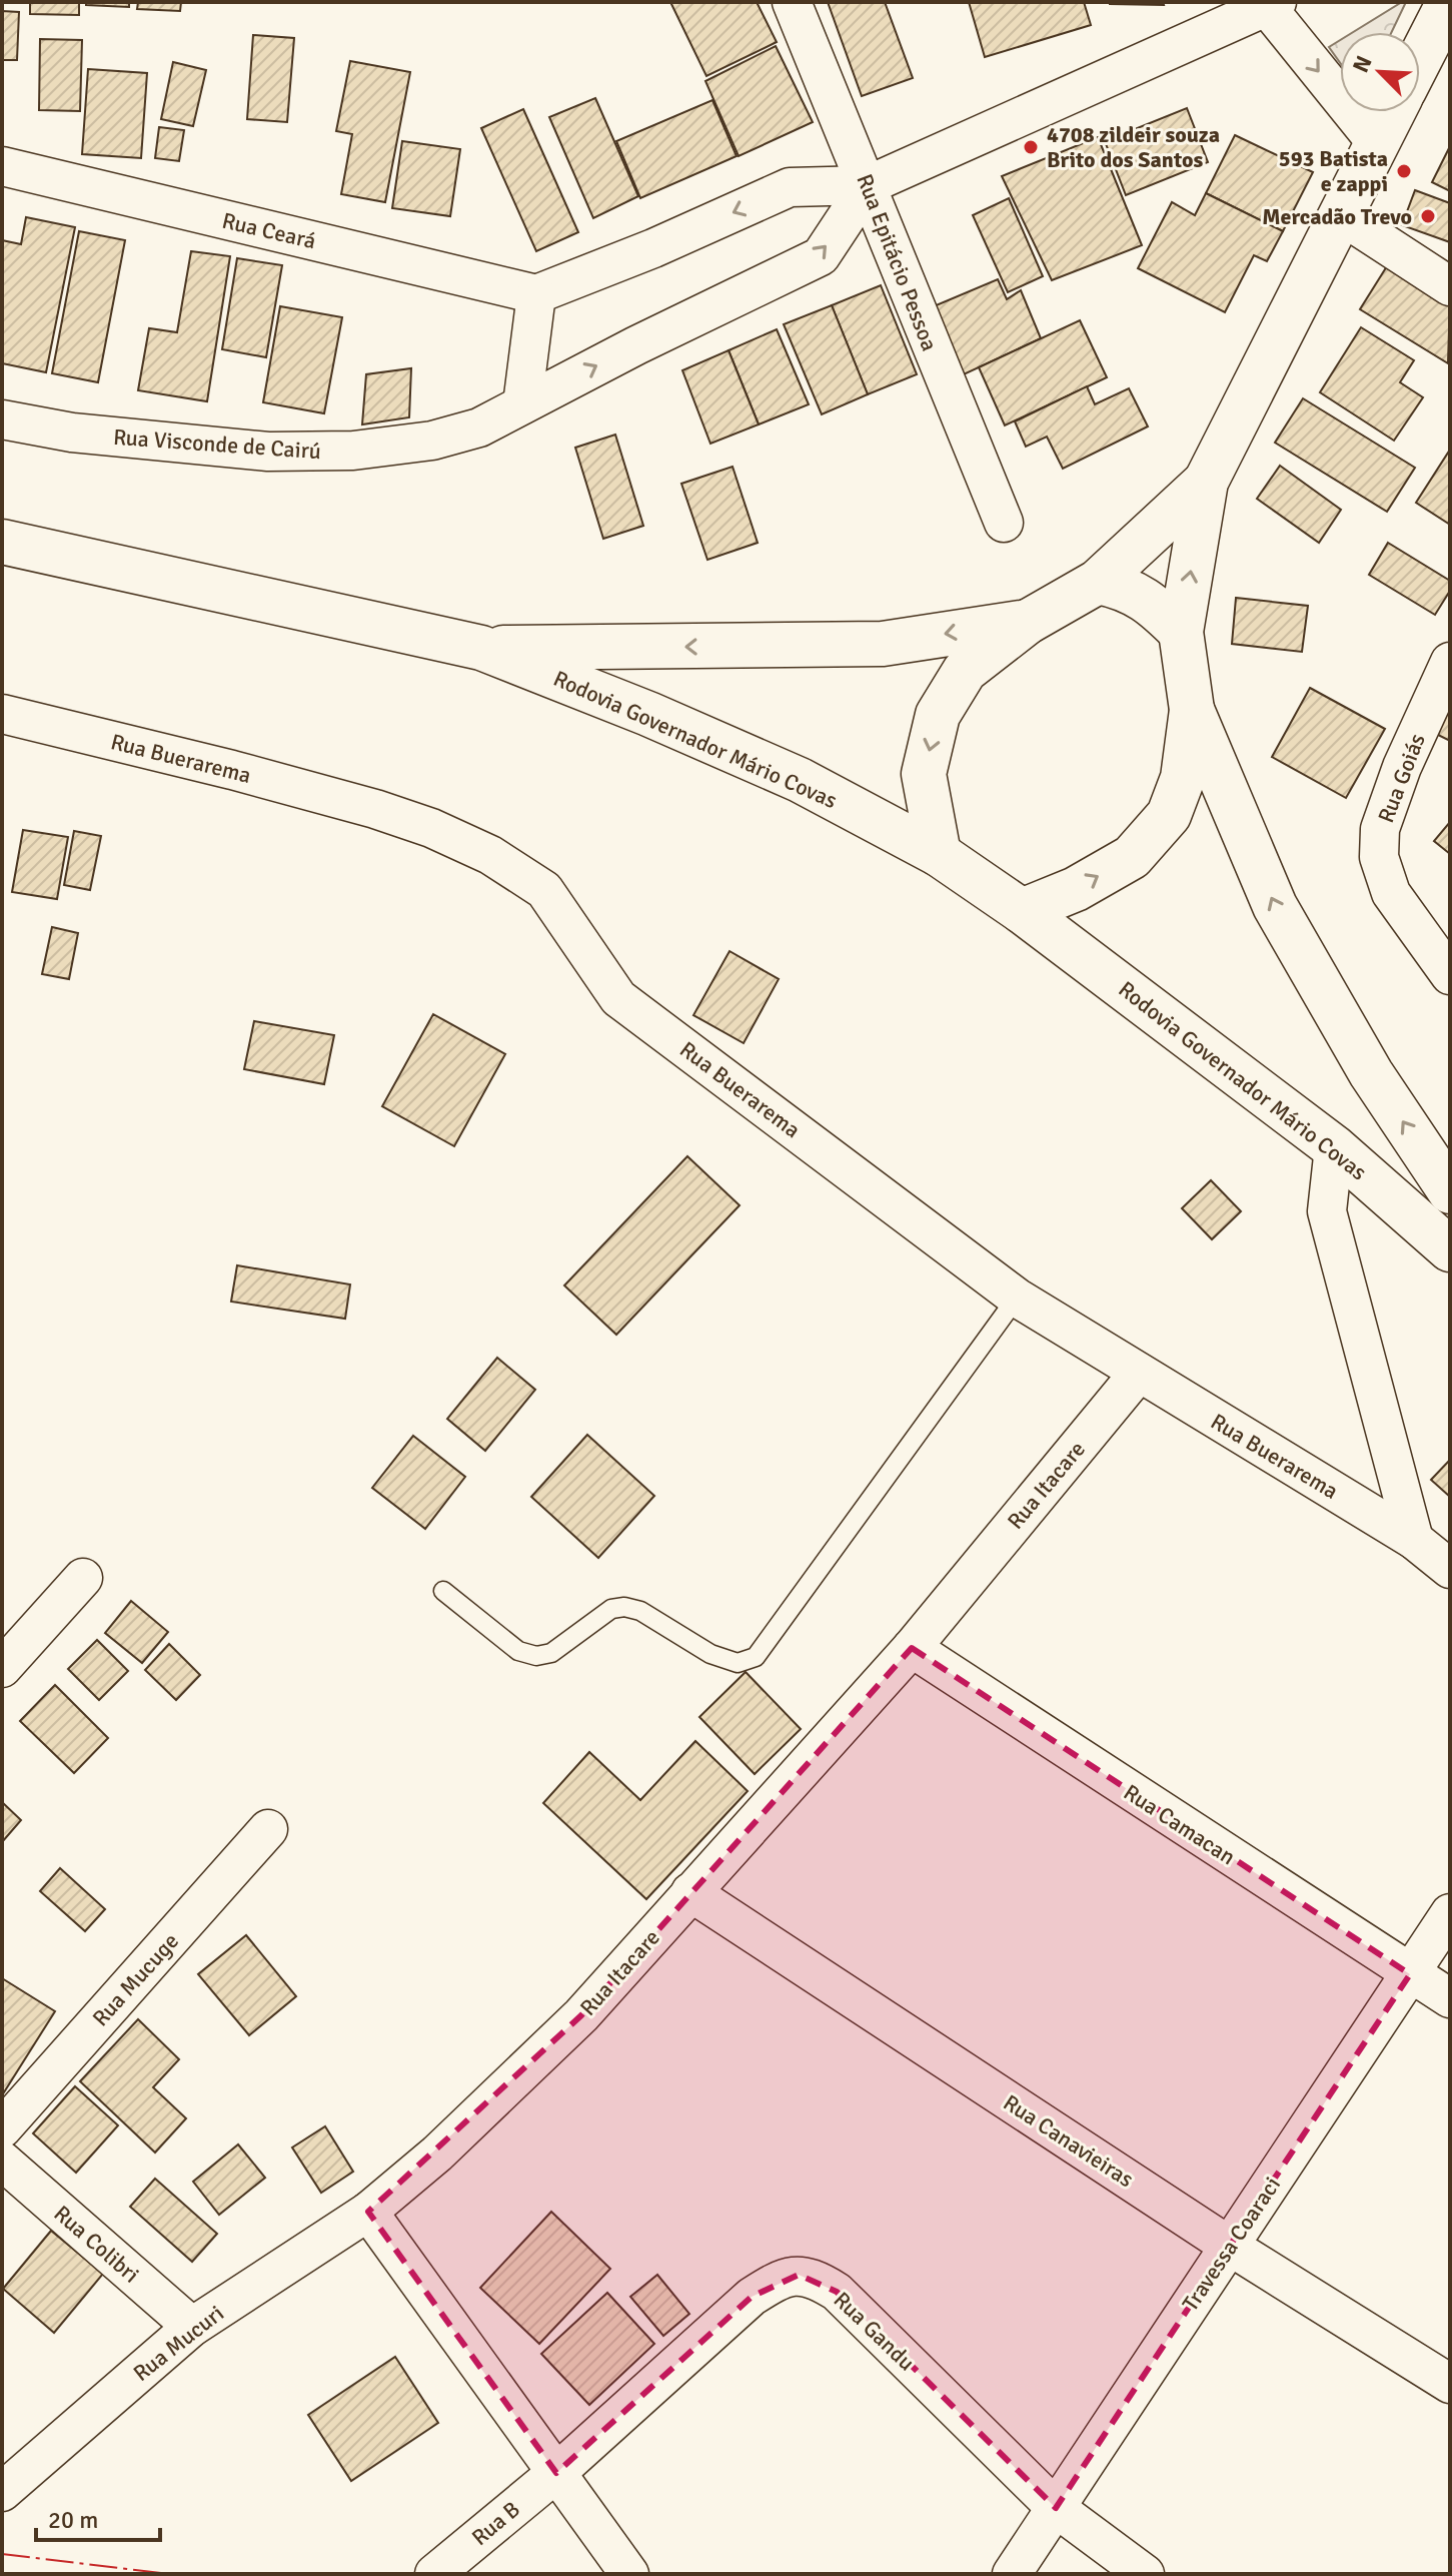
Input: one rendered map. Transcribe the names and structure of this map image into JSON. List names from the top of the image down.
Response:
{
  "streets": {
    "main road": ["Rodovia Governador Mário Covas"],
    "street": [
      "Rua Ceará",
      "Rua Epitácio Pessoa",
      "Rua Visconde de Cairú",
      "Rua Buerarema",
      "Rua Goiás",
      "Rua Itacare",
      "Rua Camacan",
      "Rua Mucuge",
      "Rua Canavieiras",
      "Rua Colibri",
      "Travessa Coaraci",
      "Rua Gandu",
      "Rua Mucuri",
      "Rua B"
    ]
  },
  "crossings": [
    ["Rua Epitácio Pessoa", "Rua Visconde de Cairú"],
    ["Rua Buerarema", "Rua Itacare"],
    ["Rua Itacare", "Rua Camacan"],
    ["Rua Itacare", "Rua Canavieiras"],
    ["Rua Itacare", "Rua Mucuri"],
    ["Rua Camacan", "Travessa Coaraci"],
    ["Rua Canavieiras", "Travessa Coaraci"],
    ["Rua Colibri", "Rua Mucuri"],
    ["Travessa Coaraci", "Rua Gandu"],
    ["Rua Gandu", "Rua B"]
  ],
  "places": ["4708 zildeir souza Brito dos Santos", "593 Batista e zappi", "Mercadão Trevo"],
  "scale_bar": "20 m",
  "north": "top left"
}
